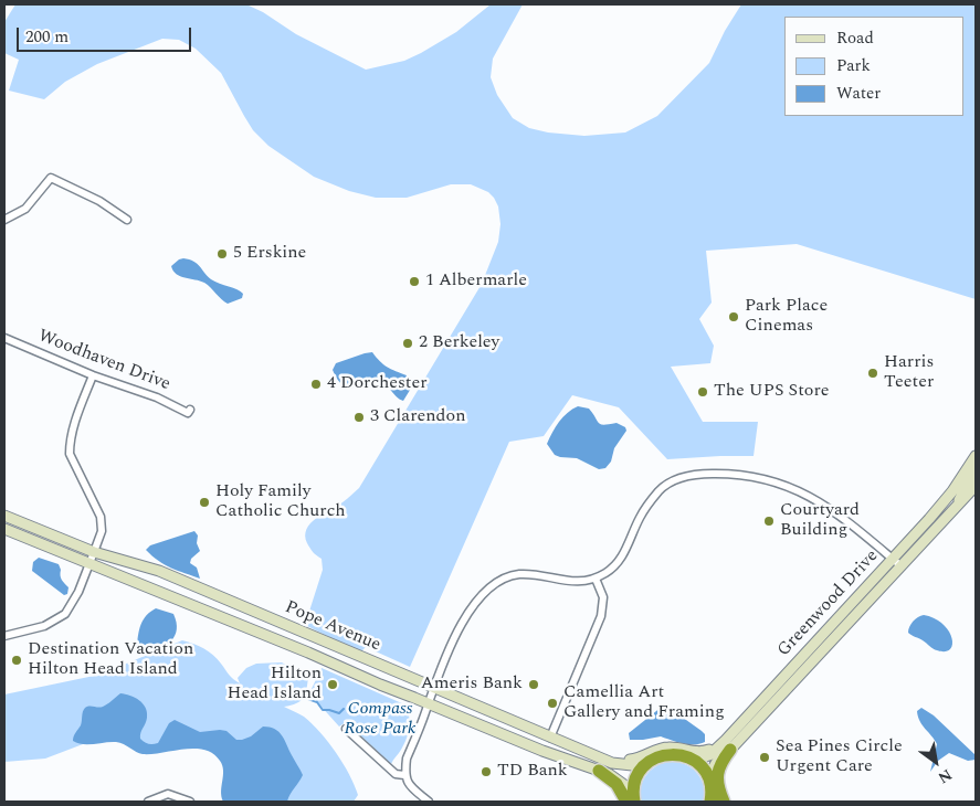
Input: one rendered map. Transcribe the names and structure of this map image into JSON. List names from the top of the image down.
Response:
{
  "streets": {
    "main road": ["Greenwood Drive", "Pope Avenue"],
    "street": ["Woodhaven Drive"]
  },
  "parks": ["Compass Rose Park"],
  "places": [
    "5 Erskine",
    "1 Albermarle",
    "Park Place Cinemas",
    "2 Berkeley",
    "Harris Teeter",
    "4 Dorchester",
    "The UPS Store",
    "3 Clarendon",
    "Holy Family Catholic Church",
    "Courtyard Building",
    "Destination Vacation Hilton Head Island",
    "Hilton Head Island",
    "Ameris Bank",
    "Camellia Art Gallery and Framing",
    "Sea Pines Circle Urgent Care",
    "TD Bank"
  ],
  "legend": ["Road", "Park", "Water"],
  "scale_bar": "200 m",
  "north": "bottom right"
}
